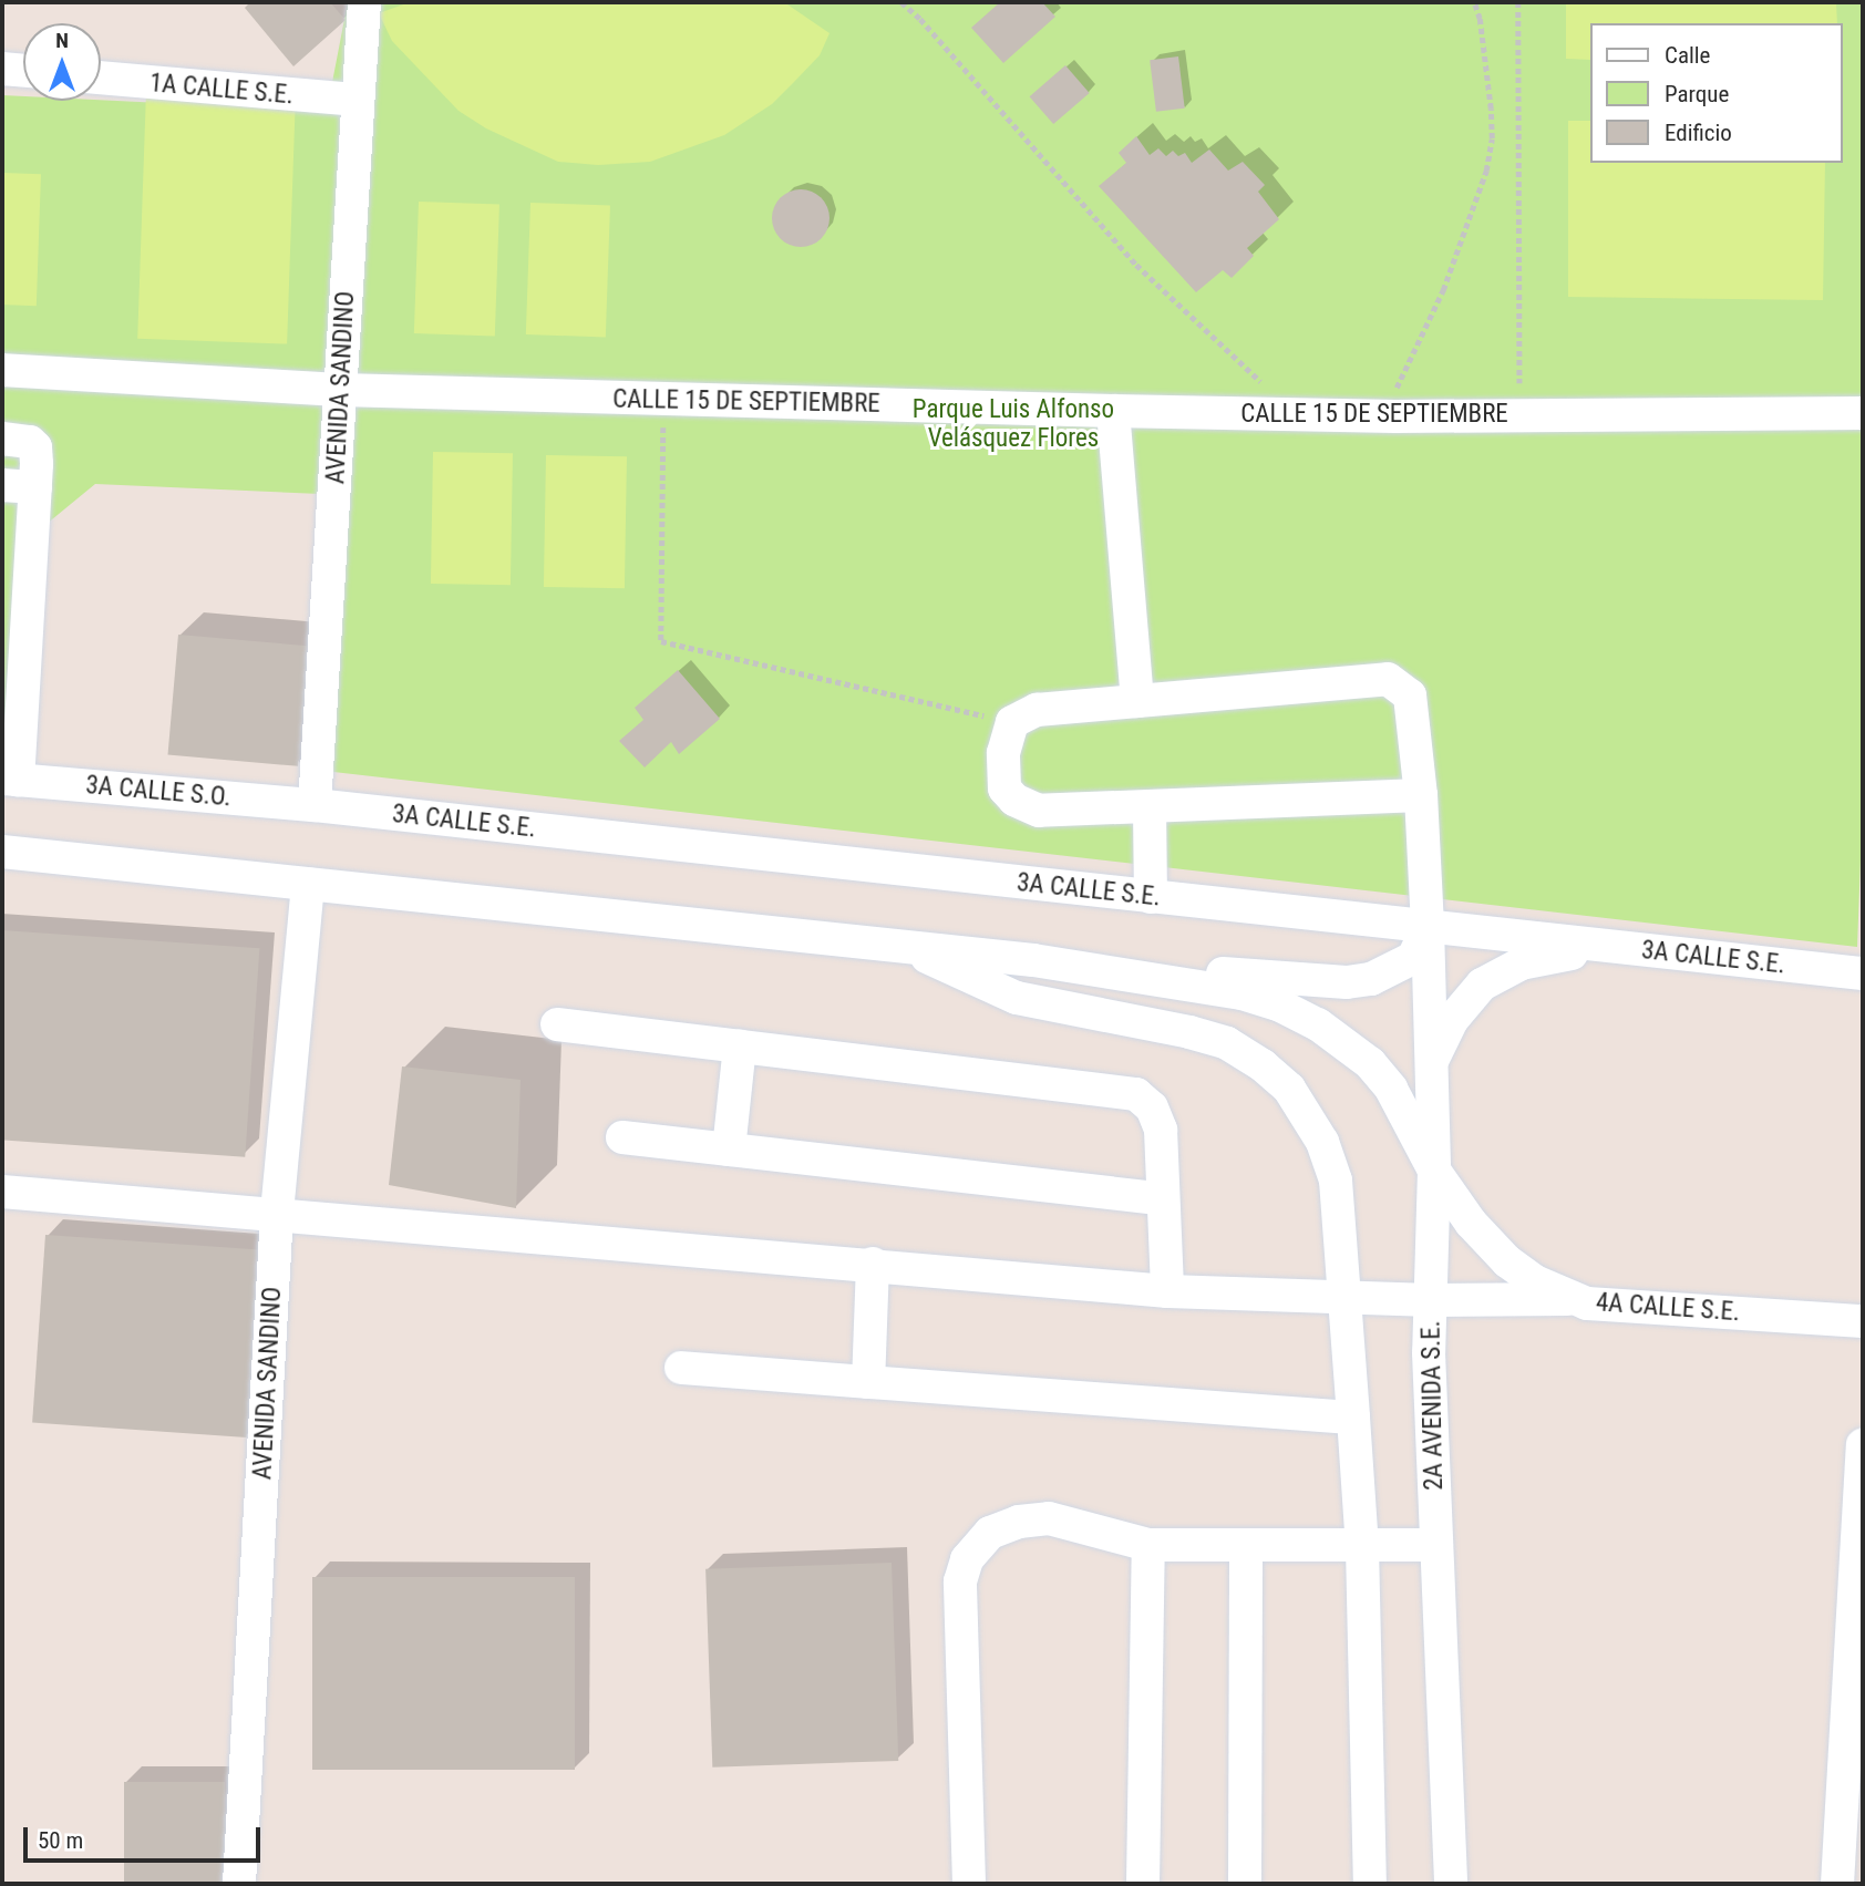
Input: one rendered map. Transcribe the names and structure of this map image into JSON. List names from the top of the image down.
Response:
{
  "streets": {
    "street": [
      "1A CALLE S.E.",
      "AVENIDA SANDINO",
      "CALLE 15 DE SEPTIEMBRE",
      "3A CALLE S.O.",
      "3A CALLE S.E.",
      "4A CALLE S.E.",
      "2A AVENIDA S.E."
    ]
  },
  "crossings": [
    ["1A CALLE S.E.", "AVENIDA SANDINO"],
    ["AVENIDA SANDINO", "CALLE 15 DE SEPTIEMBRE"],
    ["AVENIDA SANDINO", "3A CALLE S.O."],
    ["AVENIDA SANDINO", "3A CALLE S.E."],
    ["3A CALLE S.O.", "3A CALLE S.E."],
    ["3A CALLE S.E.", "2A AVENIDA S.E."],
    ["4A CALLE S.E.", "2A AVENIDA S.E."]
  ],
  "parks": ["Parque Luis Alfonso Velásquez Flores"],
  "legend": ["Calle", "Parque", "Edificio"],
  "scale_bar": "50 m",
  "north": "top"
}
